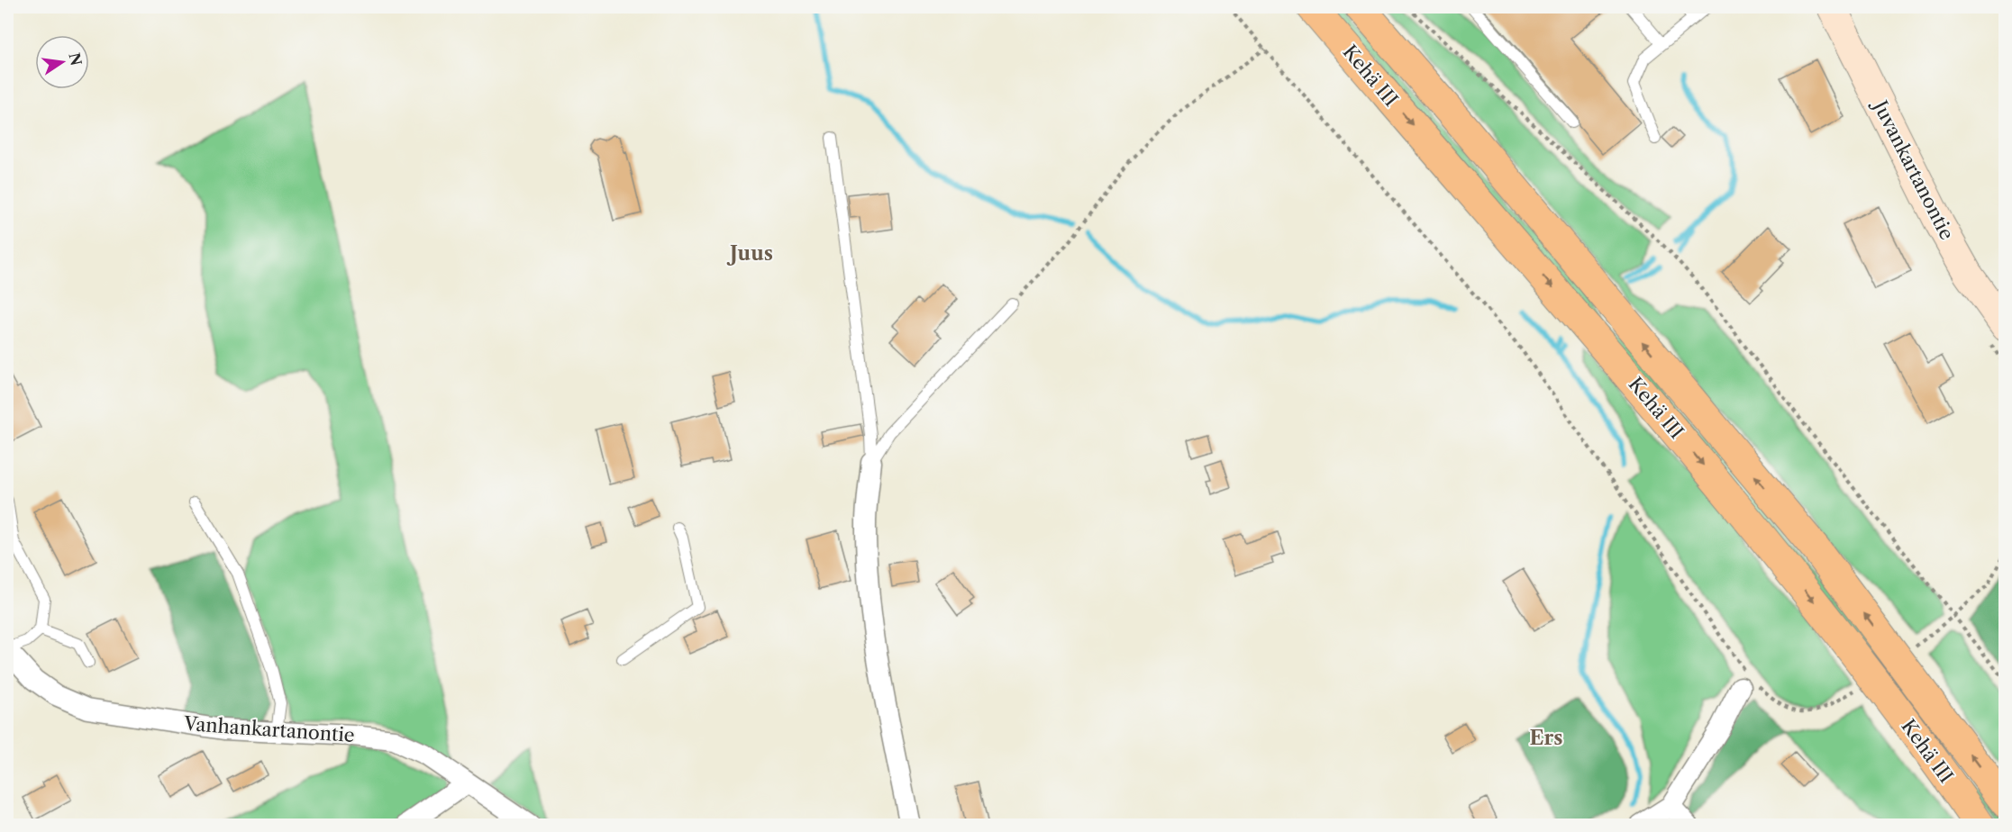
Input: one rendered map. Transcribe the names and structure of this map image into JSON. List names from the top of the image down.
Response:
{
  "streets": {
    "highway": ["Kehä III"],
    "main road": ["Juvankartanontie"],
    "street": ["Vanhankartanontie"]
  },
  "districts": ["Juus", "Ers"],
  "north": "right"
}
